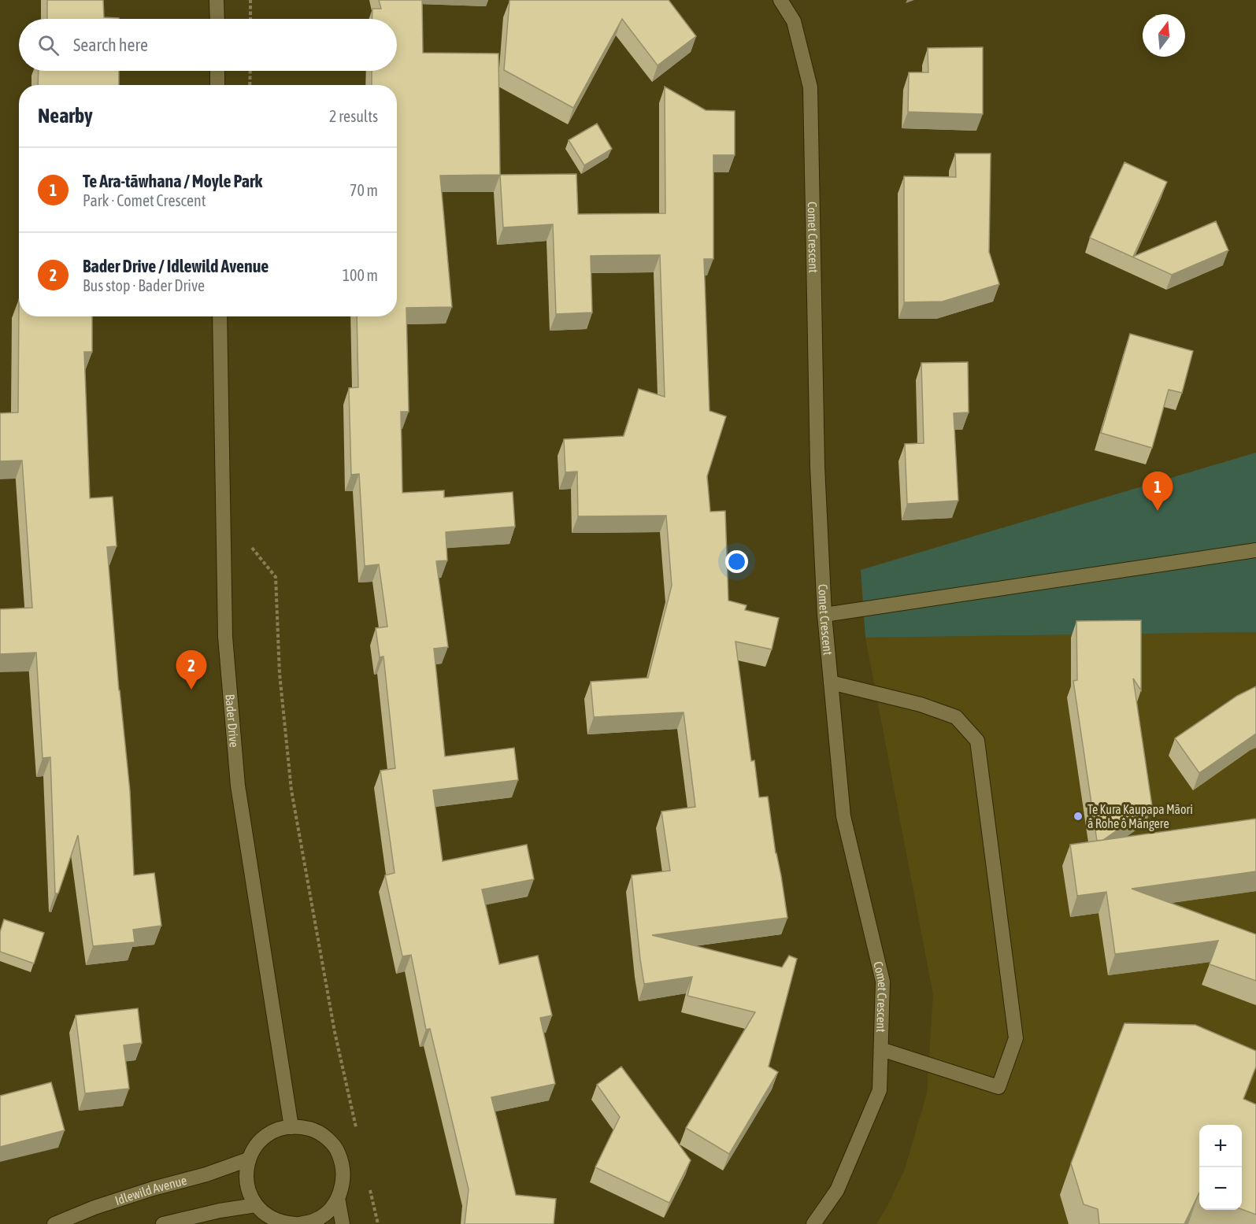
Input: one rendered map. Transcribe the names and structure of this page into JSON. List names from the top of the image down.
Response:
{
  "streets": {
    "street": ["Comet Crescent", "Bader Drive", "Idlewild Avenue"]
  },
  "places": ["Te Kura Kaupapa Māori ā Rohe ō Māngere"],
  "north": "top",
  "page": {
    "search": "Search here",
    "heading": ["Nearby", "2 results"],
    "list": [
      {
        "mark": "1",
        "name": "Te Ara-tāwhana / Moyle Park",
        "note": "Park · Comet Crescent",
        "value": "70 m"
      },
      {
        "mark": "2",
        "name": "Bader Drive / Idlewild Avenue",
        "note": "Bus stop · Bader Drive",
        "value": "100 m"
      }
    ],
    "pins": ["1", "2"],
    "map_buttons": ["+", "−"]
  }
}
